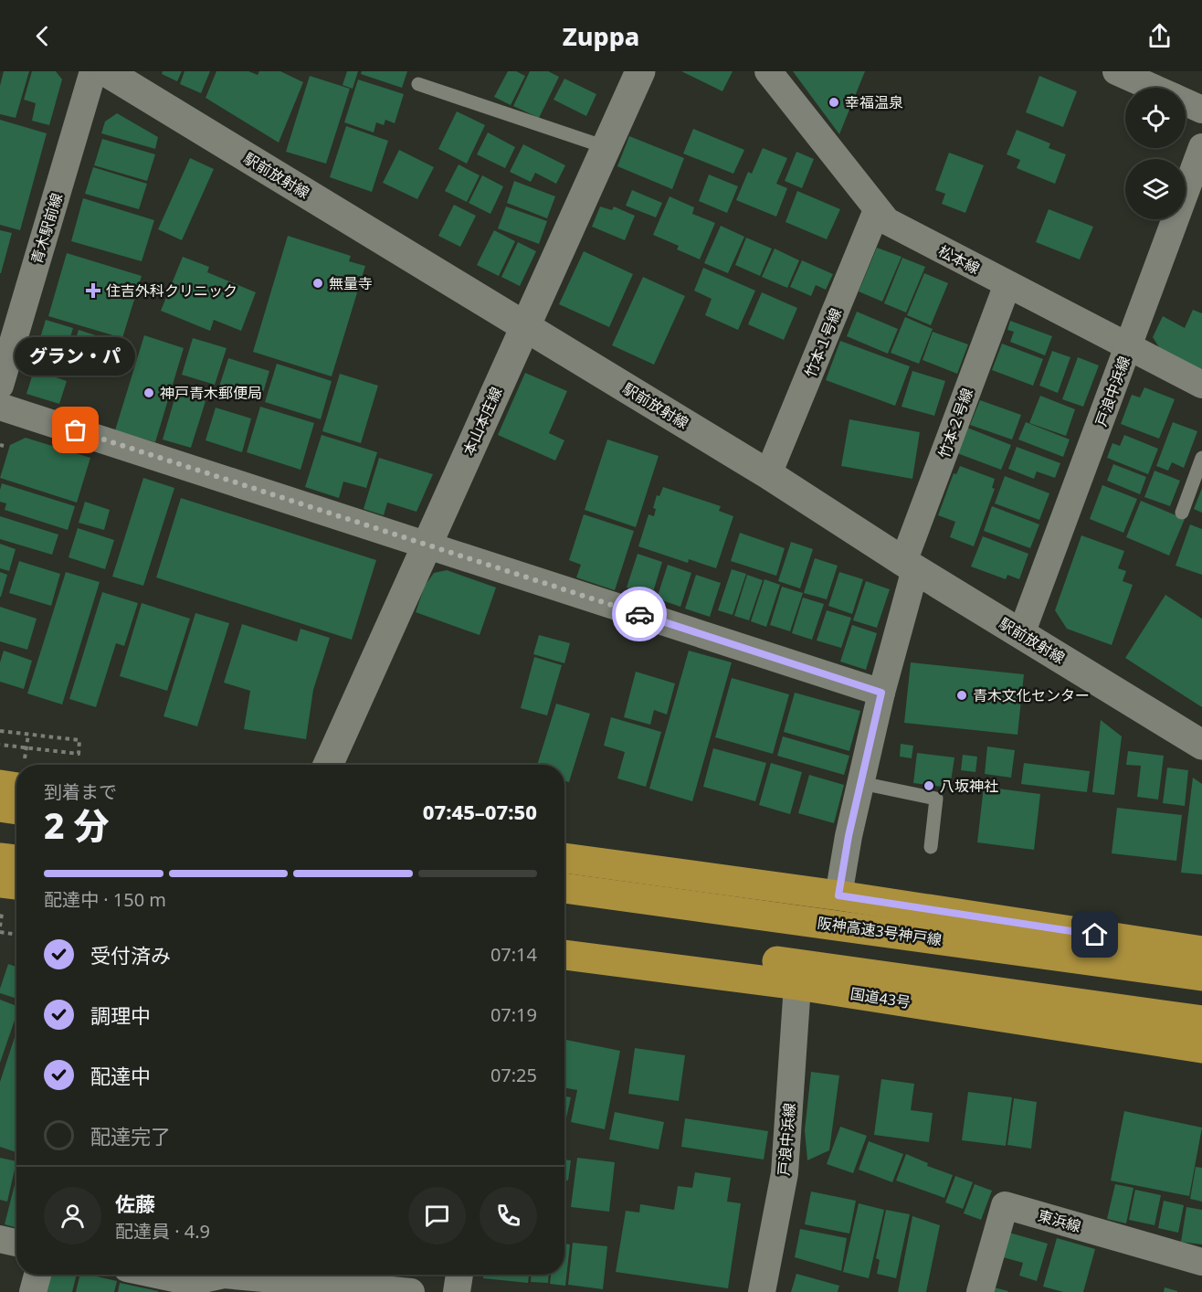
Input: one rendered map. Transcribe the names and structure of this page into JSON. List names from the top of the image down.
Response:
{
  "streets": {
    "highway": ["阪神高速3号神戸線", "国道43号"],
    "street": [
      "駅前放射線",
      "青木駅前線",
      "松本線",
      "竹本１号線",
      "戸浪中浜線",
      "本山本庄線",
      "竹本２号線",
      "東浜線"
    ]
  },
  "crossings": [
    ["駅前放射線", "竹本１号線"],
    ["駅前放射線", "戸浪中浜線"],
    ["駅前放射線", "本山本庄線"],
    ["駅前放射線", "竹本２号線"],
    ["松本線", "竹本１号線"],
    ["松本線", "戸浪中浜線"],
    ["松本線", "竹本２号線"],
    ["戸浪中浜線", "国道43号"]
  ],
  "places": {
    "other": [
      "幸福温泉",
      "無量寺",
      "神戸青木郵便局",
      "グラン・パ",
      "青木文化センター",
      "八坂神社"
    ],
    "health": ["住吉外科クリニック"]
  },
  "page": {
    "header": "Zuppa",
    "bubble": "グラン・パ",
    "heading": ["2 分", "到着まで", "07:45–07:50"],
    "panel": ["佐藤", "配達員 · 4.9"],
    "bar": "配達中 · 150 m",
    "list": [
      ["受付済み", "07:14"],
      ["調理中", "07:19"],
      ["配達中", "07:25"],
      "配達完了"
    ]
  }
}
